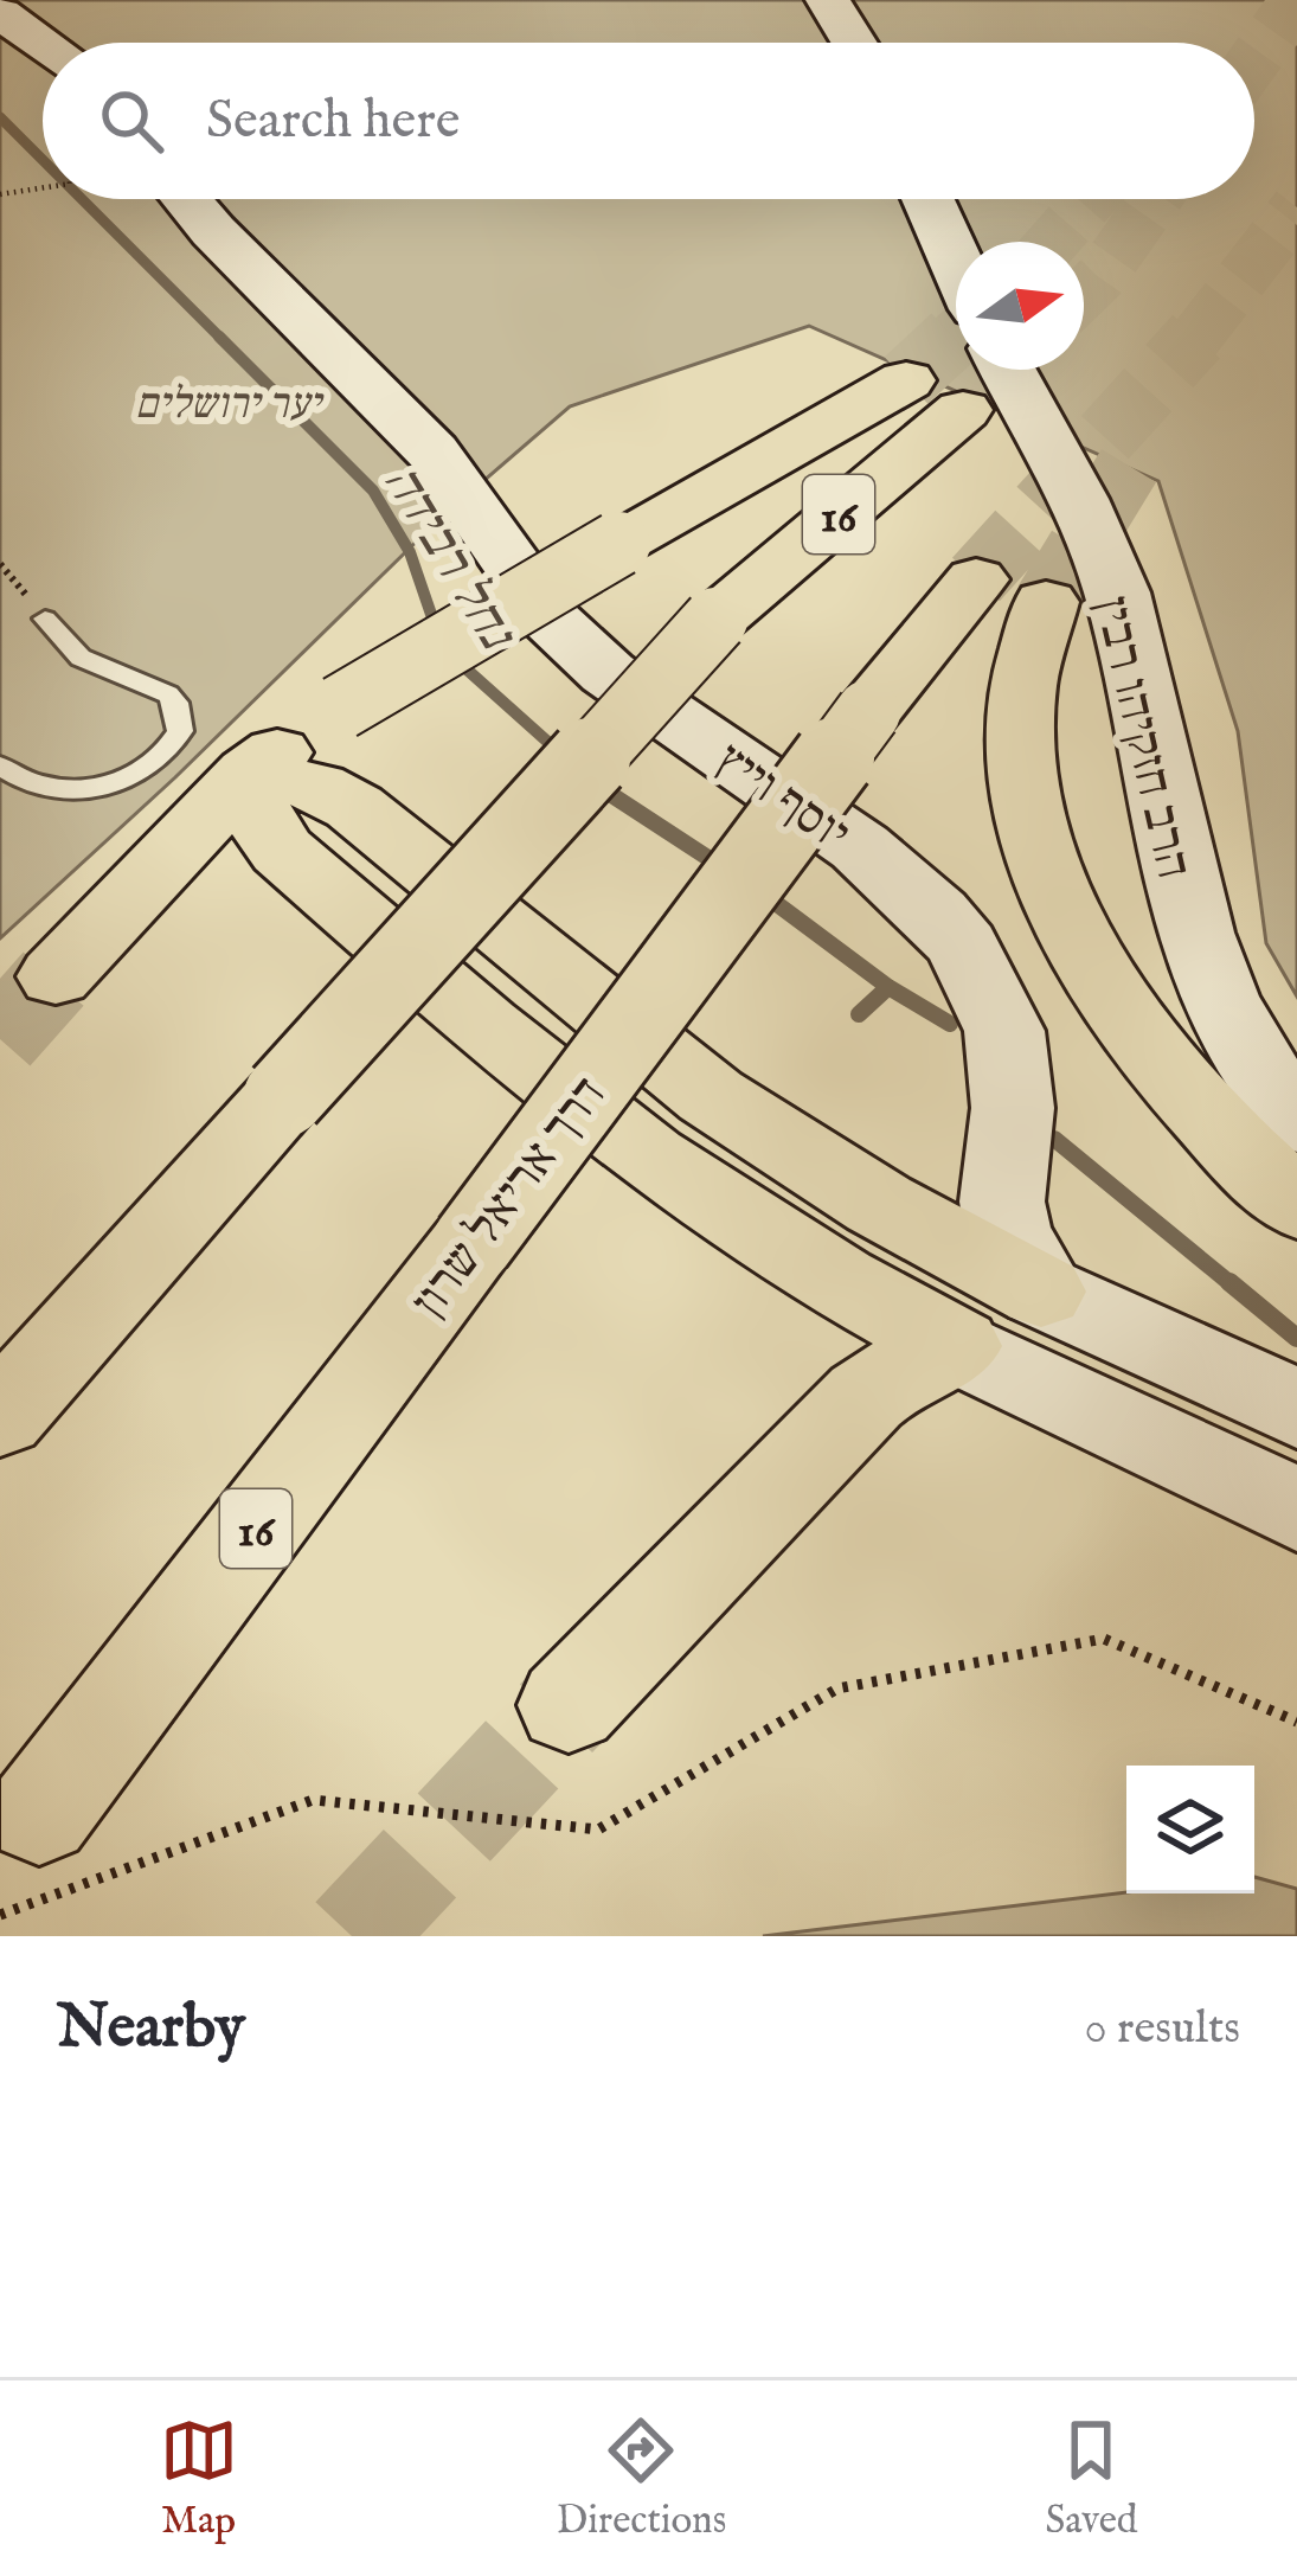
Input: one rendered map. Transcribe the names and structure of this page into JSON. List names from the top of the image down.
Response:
{
  "streets": {
    "highway": ["16", "דרך אריאל שרון"],
    "main road": ["הרב חזקיהו רבין", "יוסף וייץ"]
  },
  "water": ["נחל רבידה"],
  "parks": ["יער ירושלים"],
  "north": "right",
  "page": {
    "search": "Search here",
    "heading": ["Nearby", "0 results"],
    "nav": ["Map", "Directions", "Saved"]
  }
}
